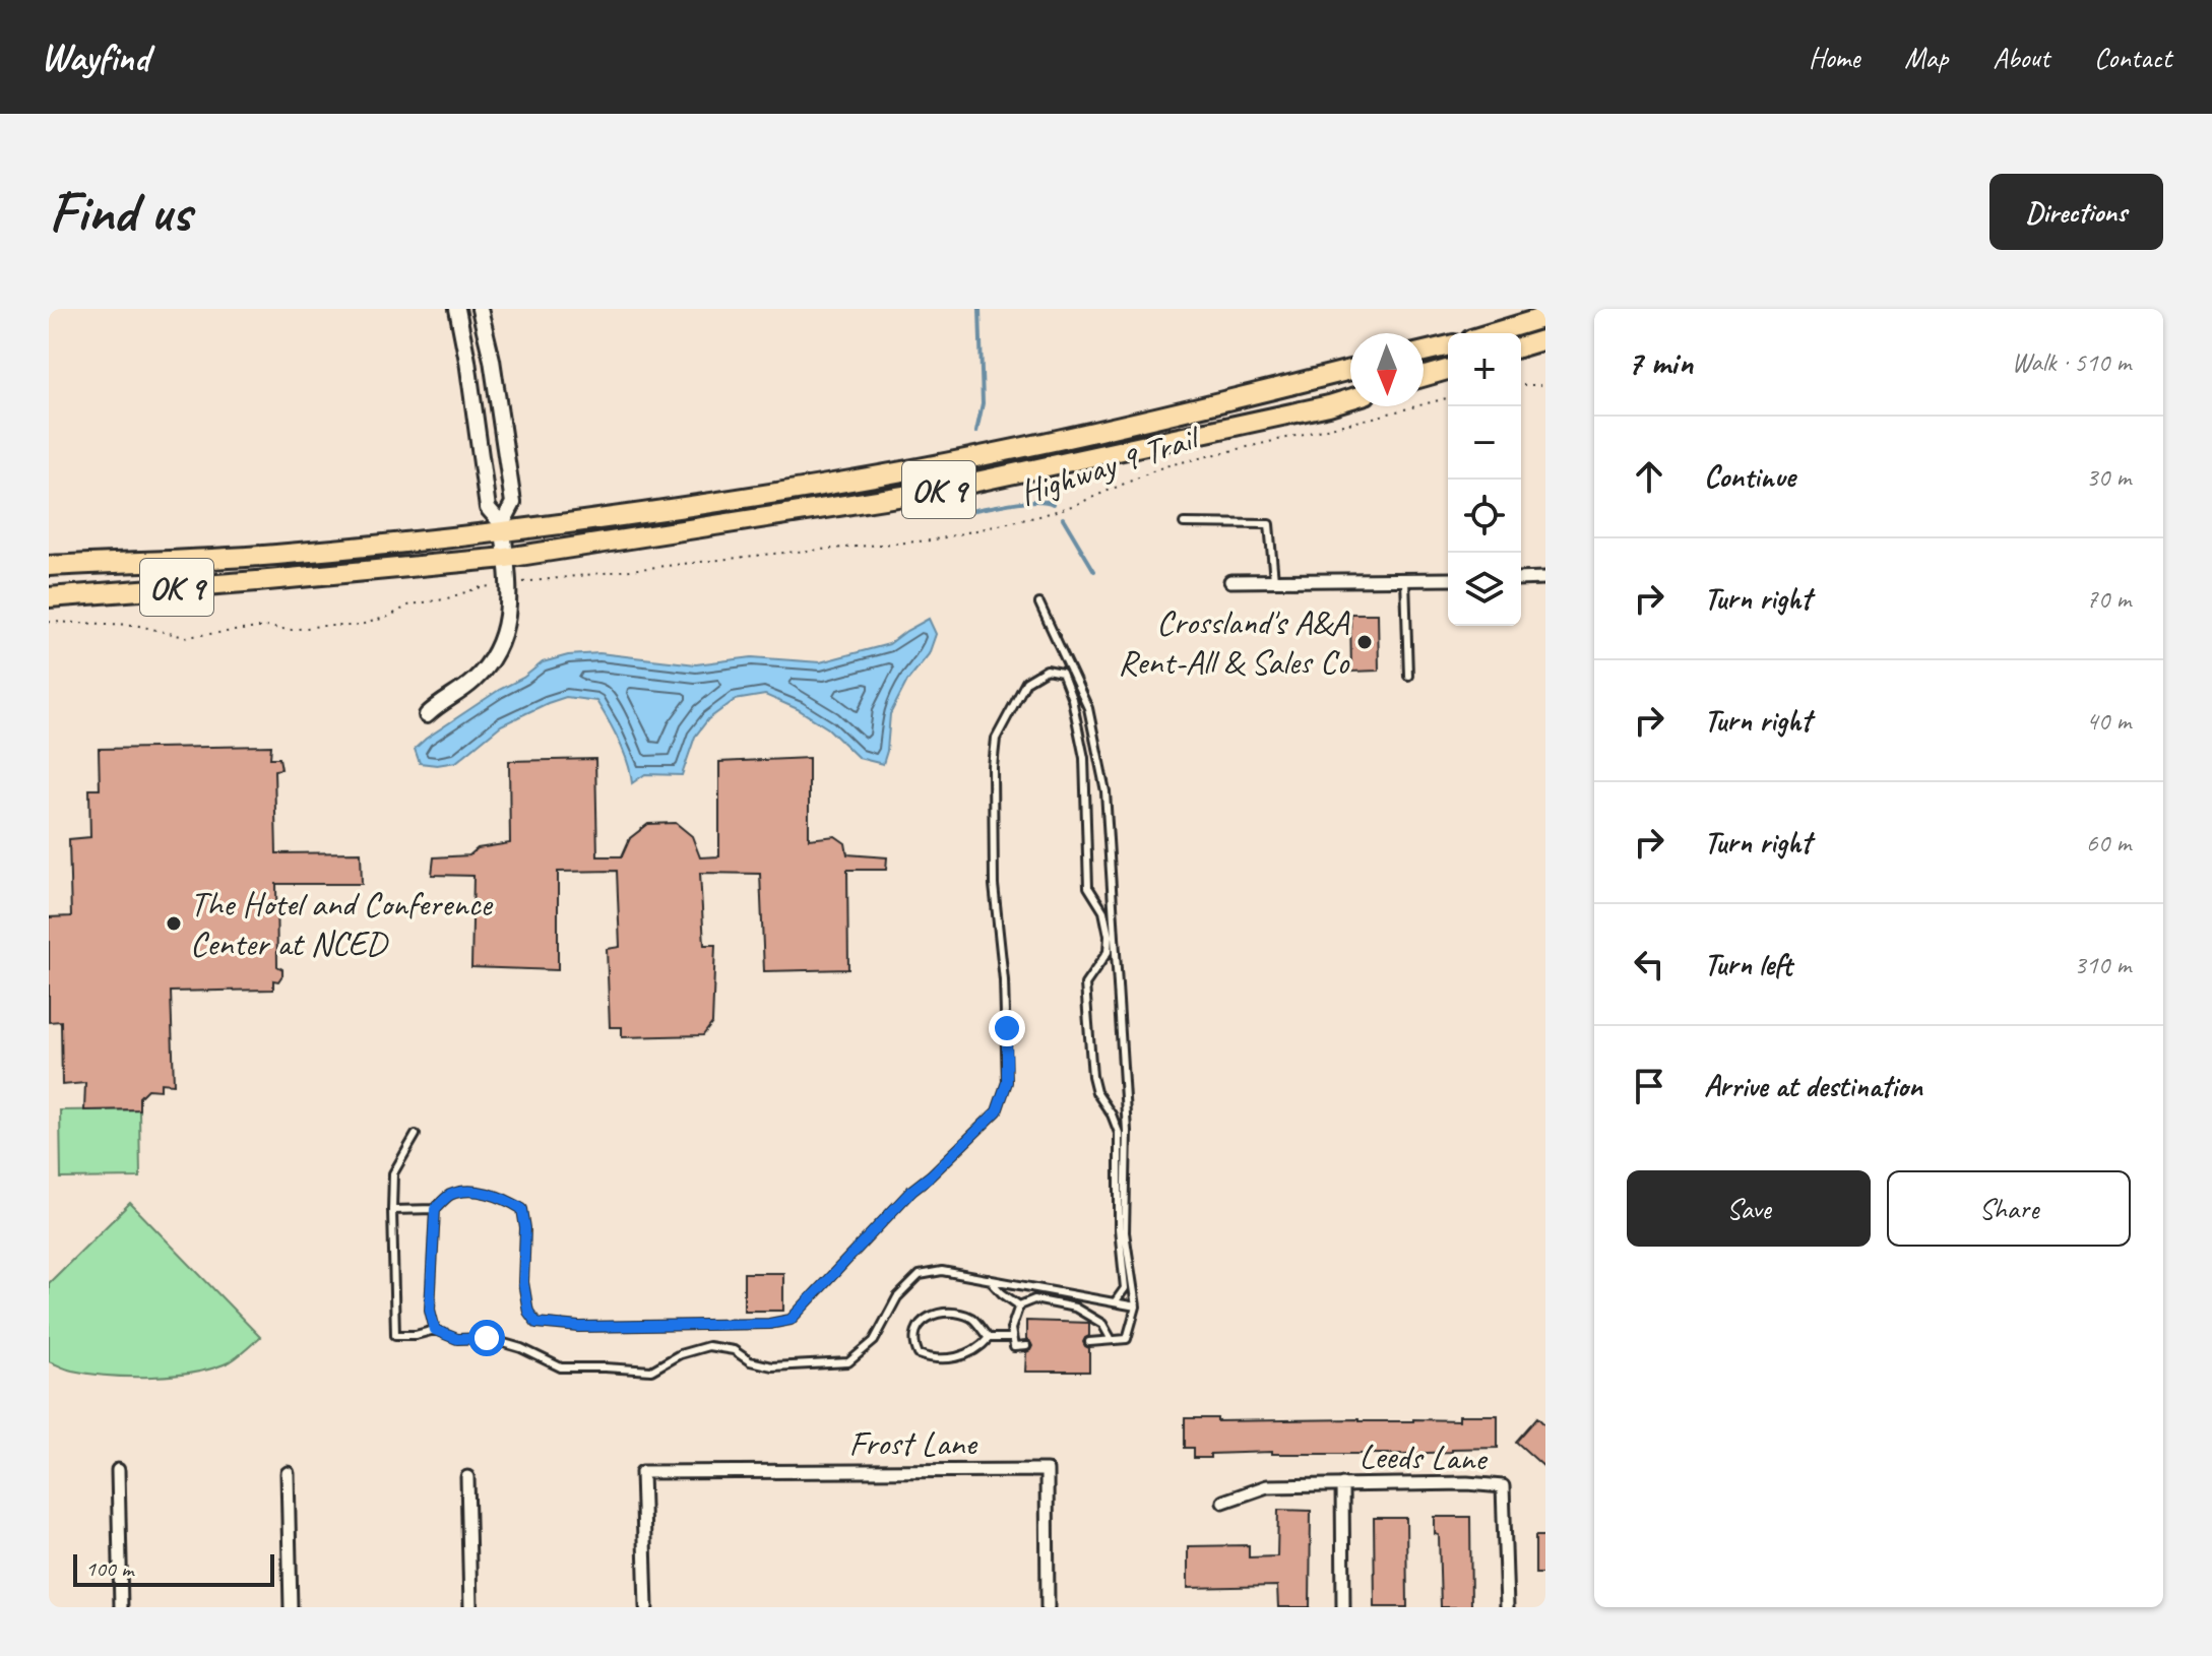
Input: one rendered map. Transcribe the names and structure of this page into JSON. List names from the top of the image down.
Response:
{
  "streets": {
    "highway": ["OK 9"],
    "street": ["Frost Lane", "Leeds Lane"],
    "path": ["Highway 9 Trail"]
  },
  "places": ["Crossland's A&A Rent-All & Sales Co", "The Hotel and Conference Center at NCED"],
  "scale_bar": "100 m",
  "north": "bottom",
  "page": {
    "header": "Wayfind",
    "nav": [
      "Home",
      "Map",
      "About",
      "Contact"
    ],
    "buttons": [
      "Directions",
      ["Save", "Share"]
    ],
    "title": "Find us",
    "heading": ["7 min", "Walk · 510 m"],
    "map_buttons": ["+", "−"],
    "list": [
      ["Continue", "30 m"],
      ["Turn right", "70 m"],
      ["Turn right", "40 m"],
      ["Turn right", "60 m"],
      ["Turn left", "310 m"],
      "Arrive at destination"
    ],
    "scale": "100 m"
  }
}
